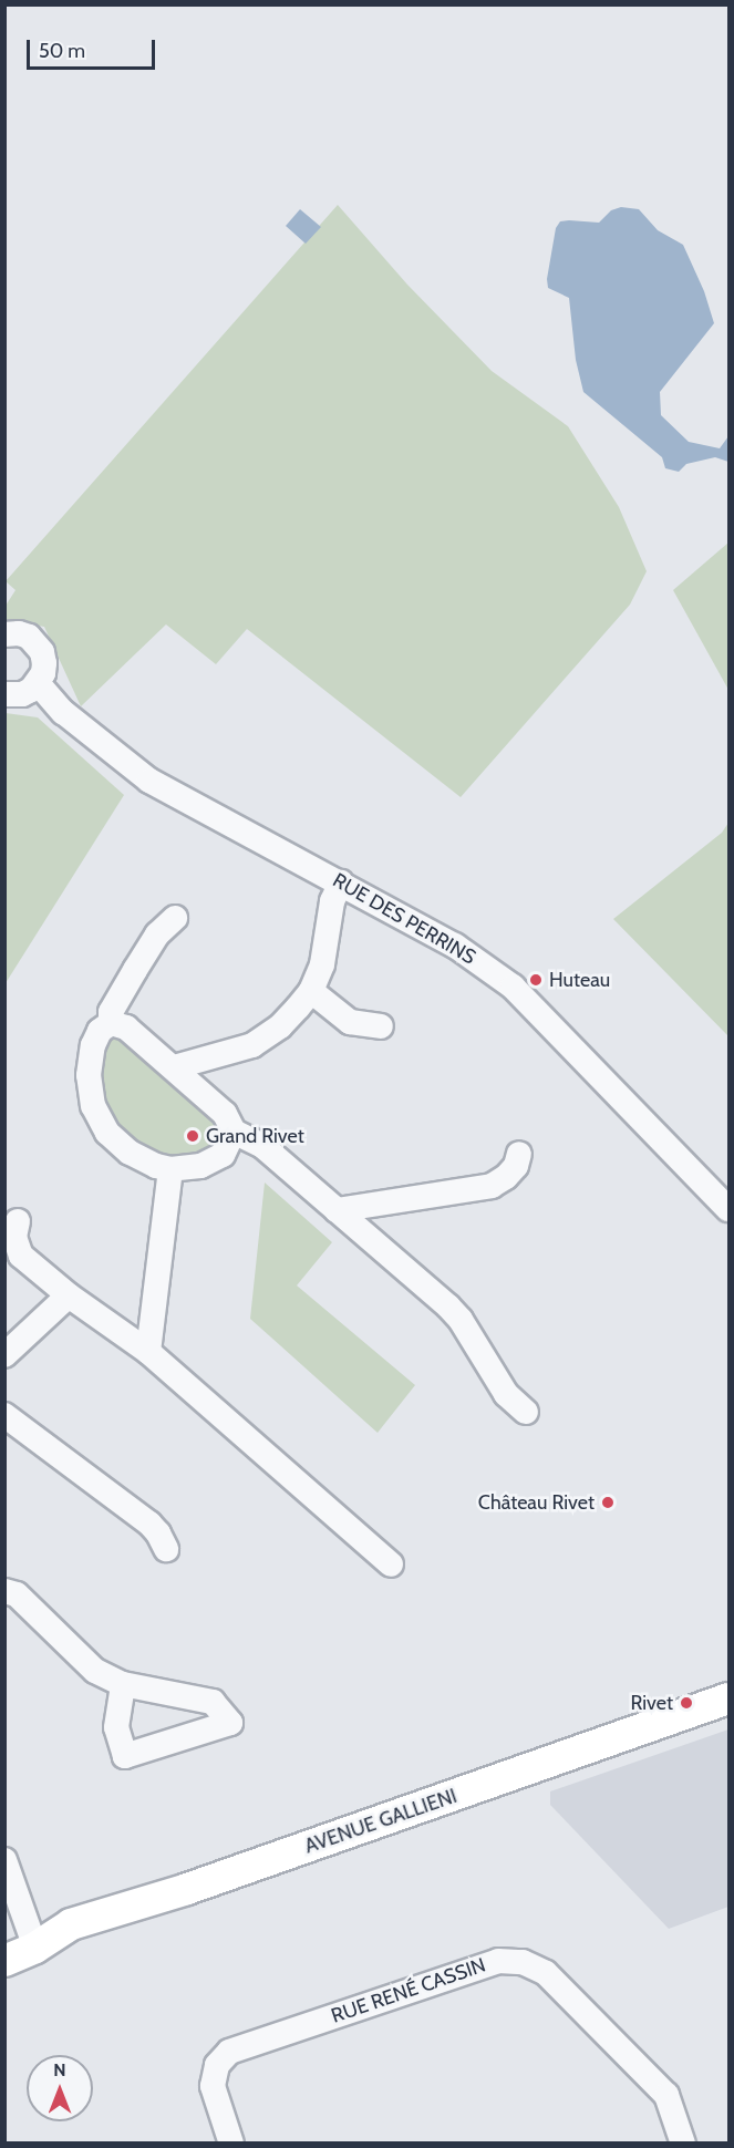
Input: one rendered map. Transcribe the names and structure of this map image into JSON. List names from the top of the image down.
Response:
{
  "streets": {
    "main road": ["AVENUE GALLIENI"],
    "street": ["RUE DES PERRINS", "RUE RENÉ CASSIN"]
  },
  "places": [
    "Huteau",
    "Grand Rivet",
    "Château Rivet",
    "Rivet"
  ],
  "scale_bar": "50 m",
  "north": "top"
}
